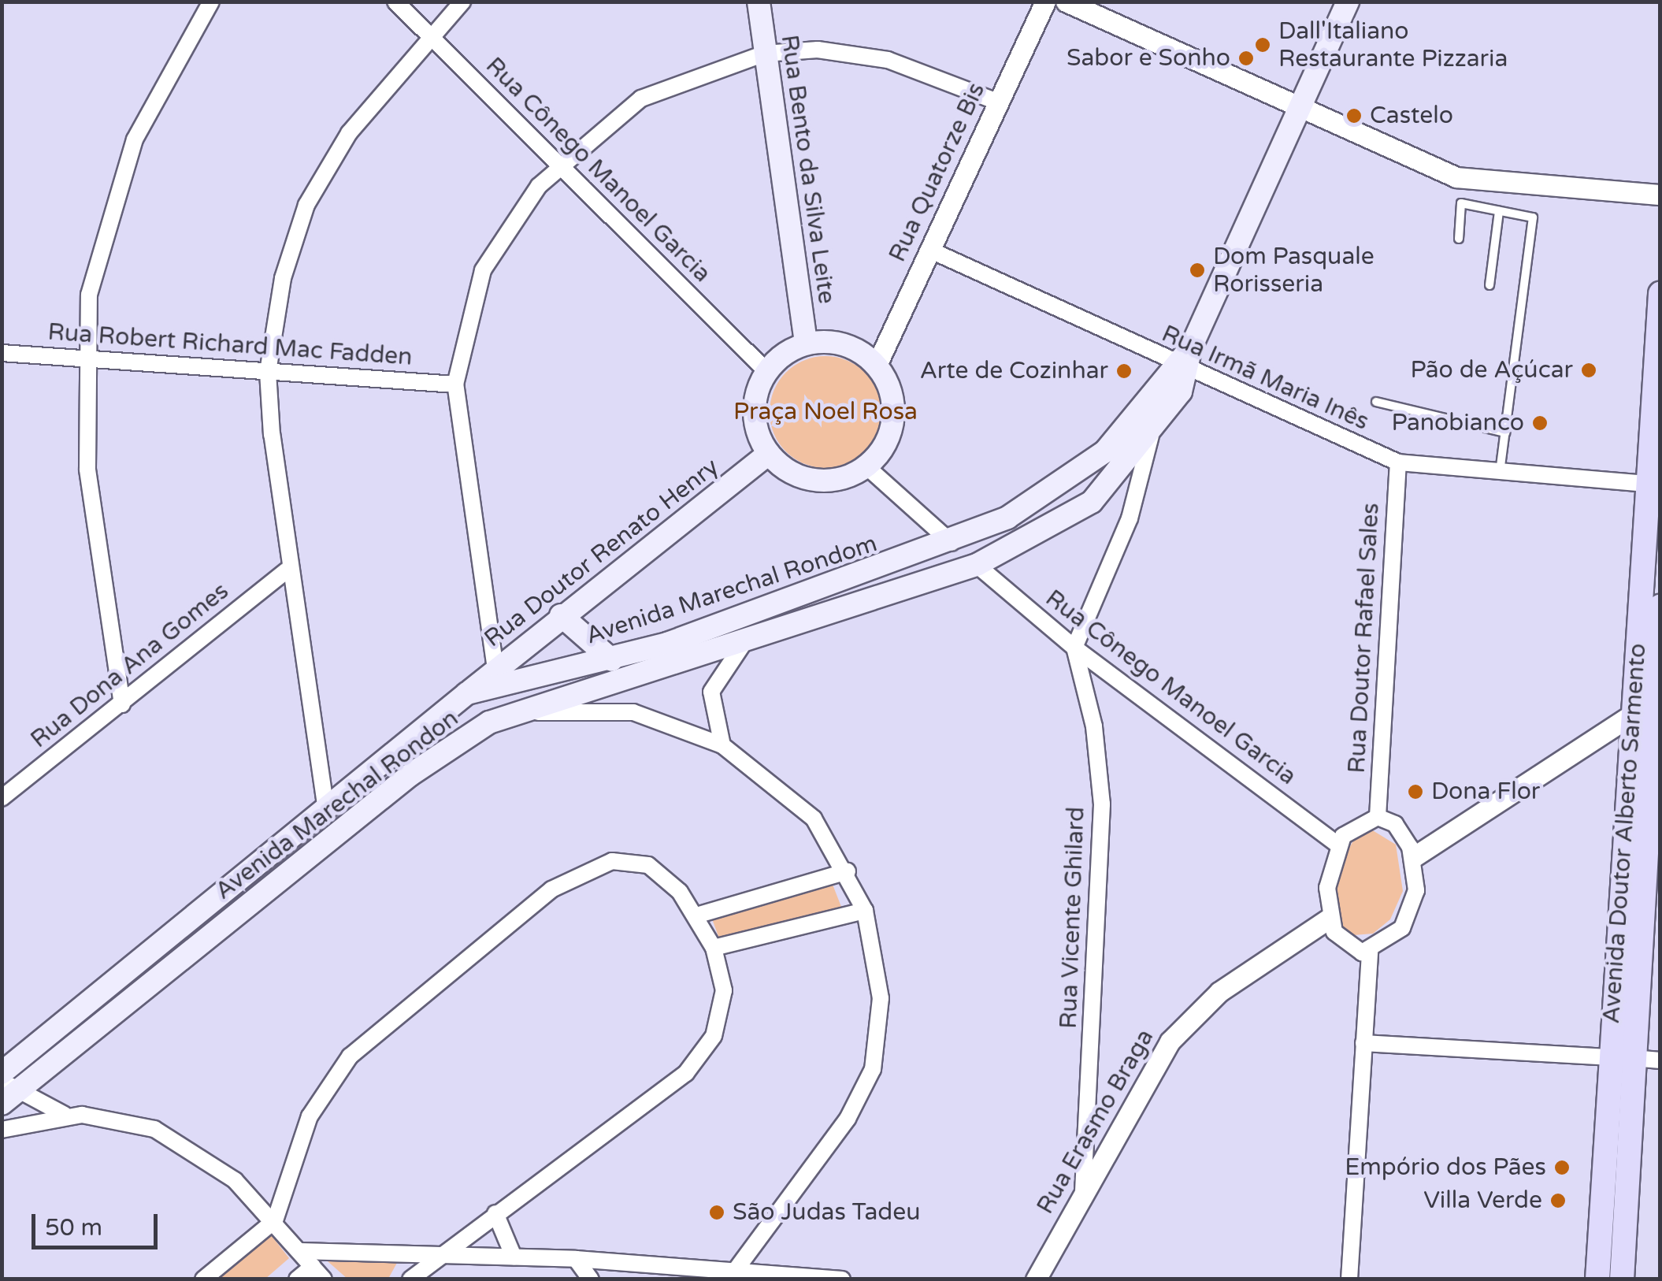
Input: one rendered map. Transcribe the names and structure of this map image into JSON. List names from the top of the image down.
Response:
{
  "streets": {
    "main road": [
      "Rua Bento da Silva Leite",
      "Rua Doutor Renato Henry",
      "Avenida Marechal Rondom",
      "Avenida Marechal Rondon",
      "Avenida Doutor Alberto Sarmento"
    ],
    "street": [
      "Rua Cônego Manoel Garcia",
      "Rua Quatorze Bis",
      "Rua Robert Richard Mac Fadden",
      "Rua Irmã Maria Inês",
      "Rua Doutor Rafael Sales",
      "Rua Dona Ana Gomes",
      "Rua Vicente Ghilard",
      "Rua Erasmo Braga"
    ]
  },
  "crossings": [
    ["Rua Bento da Silva Leite", "Rua Cônego Manoel Garcia"],
    ["Rua Bento da Silva Leite", "Rua Quatorze Bis"],
    ["Rua Bento da Silva Leite", "Rua Doutor Renato Henry"],
    ["Rua Cônego Manoel Garcia", "Rua Quatorze Bis"],
    ["Rua Cônego Manoel Garcia", "Rua Doutor Renato Henry"],
    ["Rua Cônego Manoel Garcia", "Rua Doutor Rafael Sales"],
    ["Rua Cônego Manoel Garcia", "Avenida Marechal Rondon"],
    ["Rua Cônego Manoel Garcia", "Rua Vicente Ghilard"],
    ["Rua Cônego Manoel Garcia", "Rua Erasmo Braga"],
    ["Rua Quatorze Bis", "Rua Irmã Maria Inês"],
    ["Rua Quatorze Bis", "Rua Doutor Renato Henry"],
    ["Rua Irmã Maria Inês", "Avenida Marechal Rondom"],
    ["Rua Irmã Maria Inês", "Rua Doutor Rafael Sales"],
    ["Rua Irmã Maria Inês", "Avenida Marechal Rondon"],
    ["Rua Irmã Maria Inês", "Avenida Doutor Alberto Sarmento"],
    ["Rua Doutor Renato Henry", "Avenida Marechal Rondom"],
    ["Avenida Marechal Rondom", "Avenida Marechal Rondon"],
    ["Rua Doutor Rafael Sales", "Rua Erasmo Braga"],
    ["Rua Vicente Ghilard", "Rua Erasmo Braga"]
  ],
  "parks": ["Praça Noel Rosa"],
  "places": [
    "Dall'Italiano Restaurante Pizzaria",
    "Sabor e Sonho",
    "Castelo",
    "Dom Pasquale Rorisseria",
    "Pão de Açúcar",
    "Arte de Cozinhar",
    "Panobianco",
    "Dona Flor",
    "Empório dos Pães",
    "Villa Verde",
    "São Judas Tadeu"
  ],
  "scale_bar": "50 m"
}
